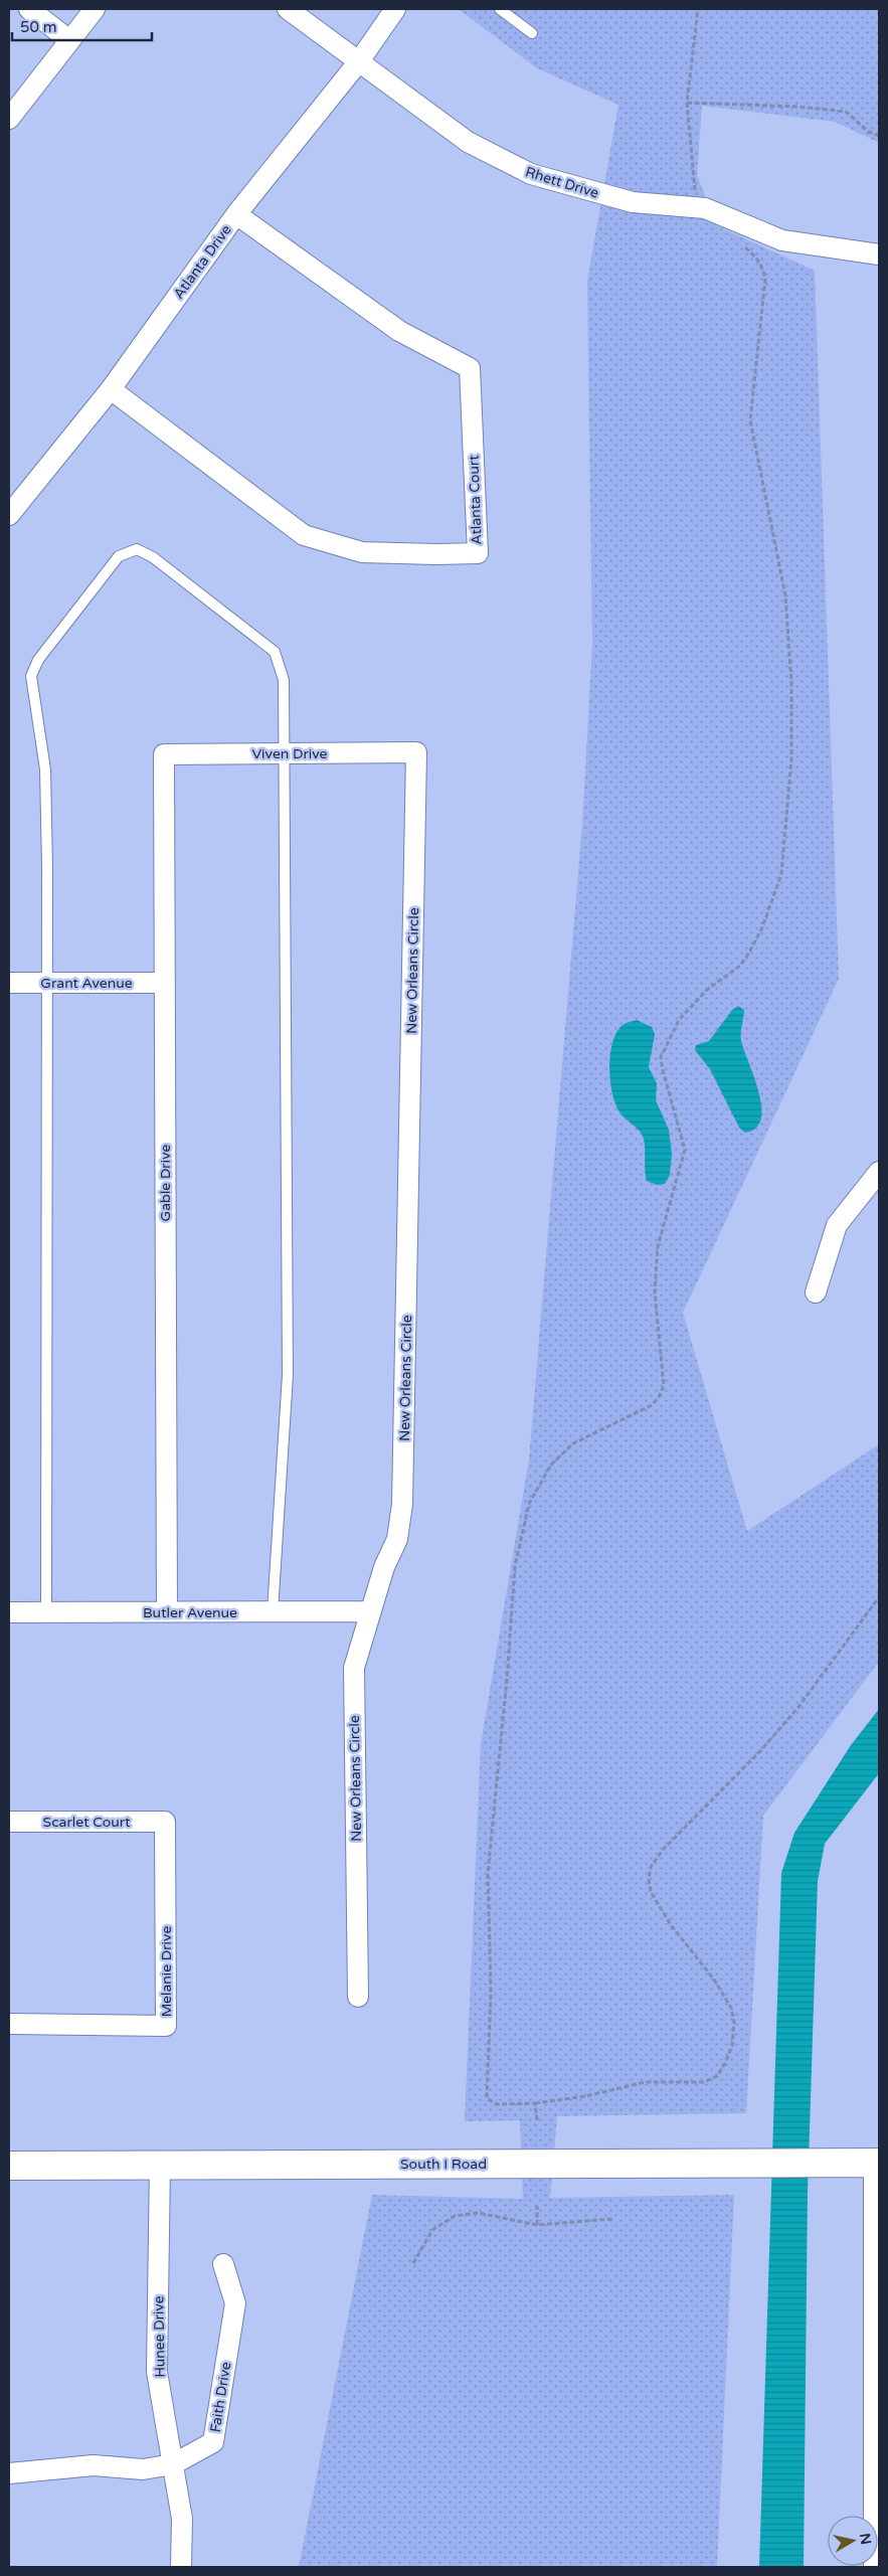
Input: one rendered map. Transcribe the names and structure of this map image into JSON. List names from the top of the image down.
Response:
{
  "streets": {
    "main road": ["South I Road"],
    "street": [
      "Rhett Drive",
      "Atlanta Drive",
      "Atlanta Court",
      "Viven Drive",
      "New Orleans Circle",
      "Grant Avenue",
      "Gable Drive",
      "Butler Avenue",
      "Scarlet Court",
      "Melanie Drive",
      "Hunee Drive",
      "Faith Drive"
    ]
  },
  "crossings": [
    ["Rhett Drive", "Atlanta Drive"],
    ["Atlanta Drive", "Atlanta Court"],
    ["Viven Drive", "New Orleans Circle"],
    ["Viven Drive", "Gable Drive"],
    ["New Orleans Circle", "Butler Avenue"],
    ["Grant Avenue", "Gable Drive"],
    ["Gable Drive", "Butler Avenue"],
    ["Scarlet Court", "Melanie Drive"],
    ["South I Road", "Hunee Drive"],
    ["Hunee Drive", "Faith Drive"]
  ],
  "scale_bar": "50 m",
  "north": "right"
}
